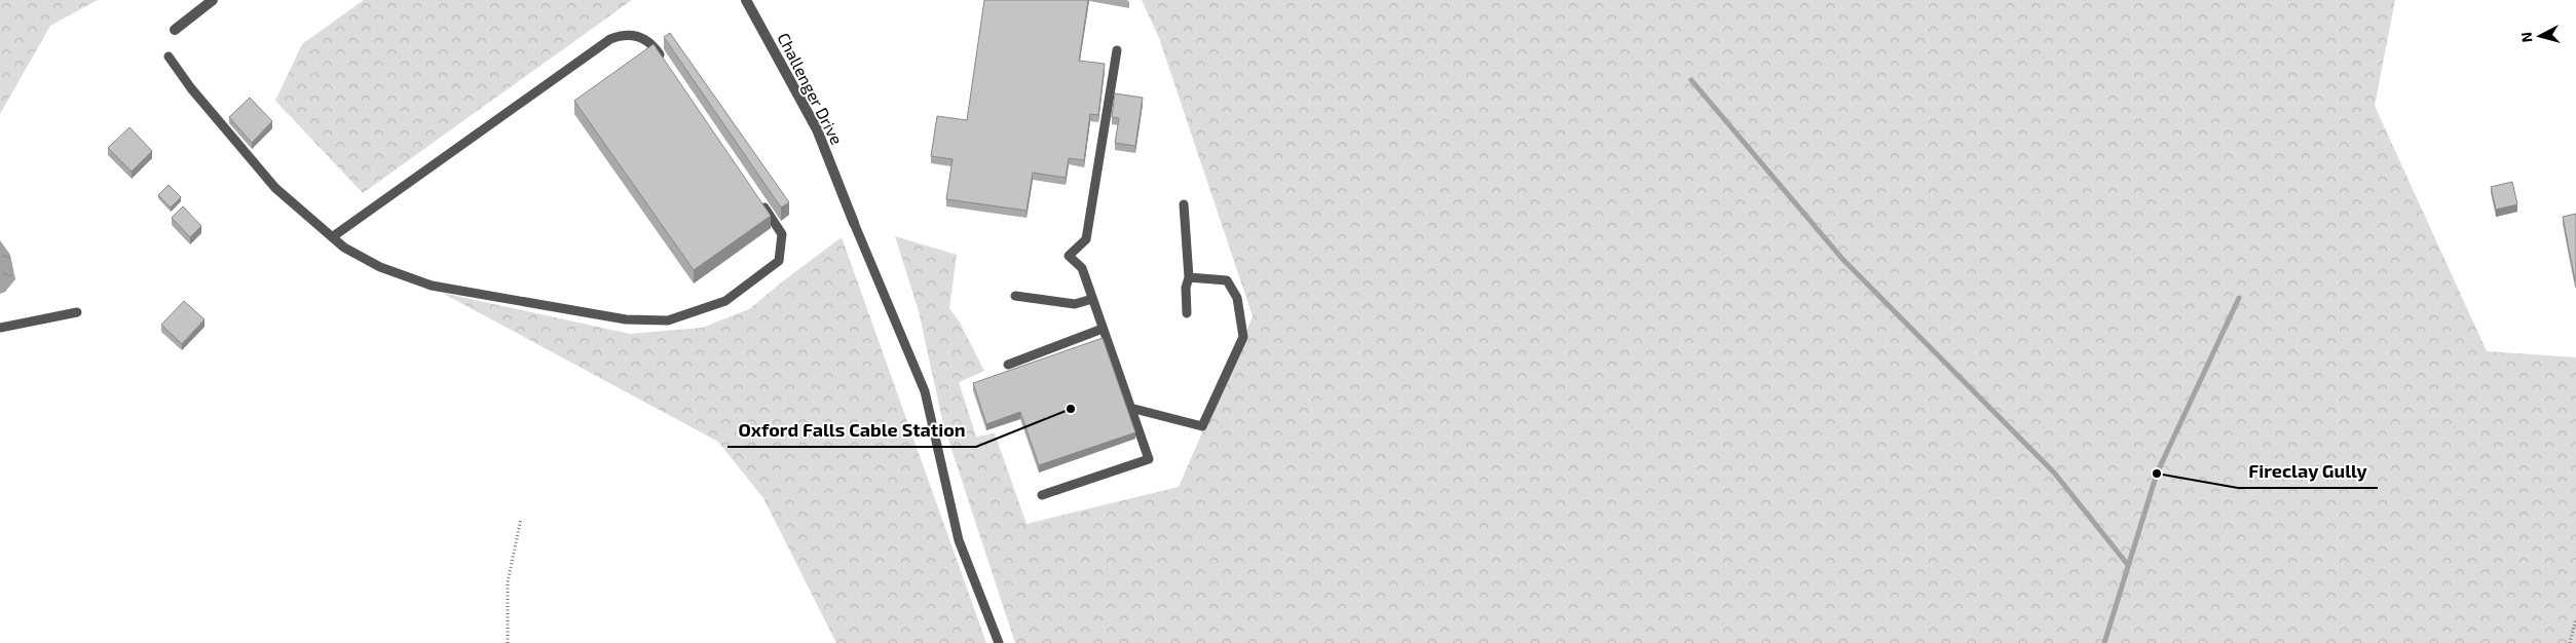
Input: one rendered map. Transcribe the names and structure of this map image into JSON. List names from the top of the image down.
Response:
{
  "streets": {
    "street": ["Challenger Drive"]
  },
  "places": ["Oxford Falls Cable Station", "Fireclay Gully"],
  "north": "left"
}
